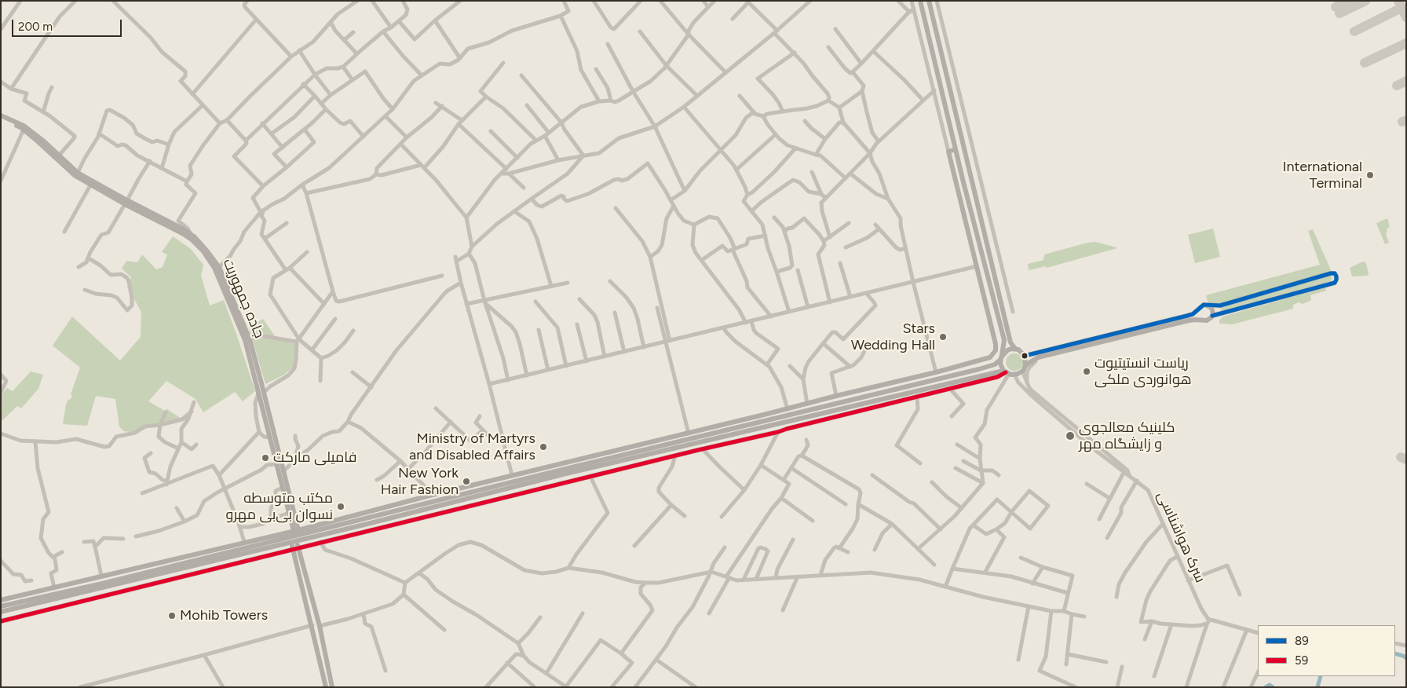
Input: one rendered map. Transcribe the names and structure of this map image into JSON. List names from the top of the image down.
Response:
{
  "streets": {
    "main road": ["جاده جمهوریت"],
    "street": ["سرک هواشناسی"]
  },
  "places": [
    "International Terminal",
    "Stars Wedding Hall",
    "ریاست انستیتیوت هوانوردی ملکی",
    "کلینیک معالجوی و زایشگاه مهر",
    "Ministry of Martyrs and Disabled Affairs",
    "فامیلی مارکت",
    "New York Hair Fashion",
    "مکتب متوسطه نسوان بی‌بی مهرو",
    "Mohib Towers"
  ],
  "lines": ["transit line 89", "transit line 59"],
  "legend": ["89", "59"],
  "scale_bar": "200 m"
}
